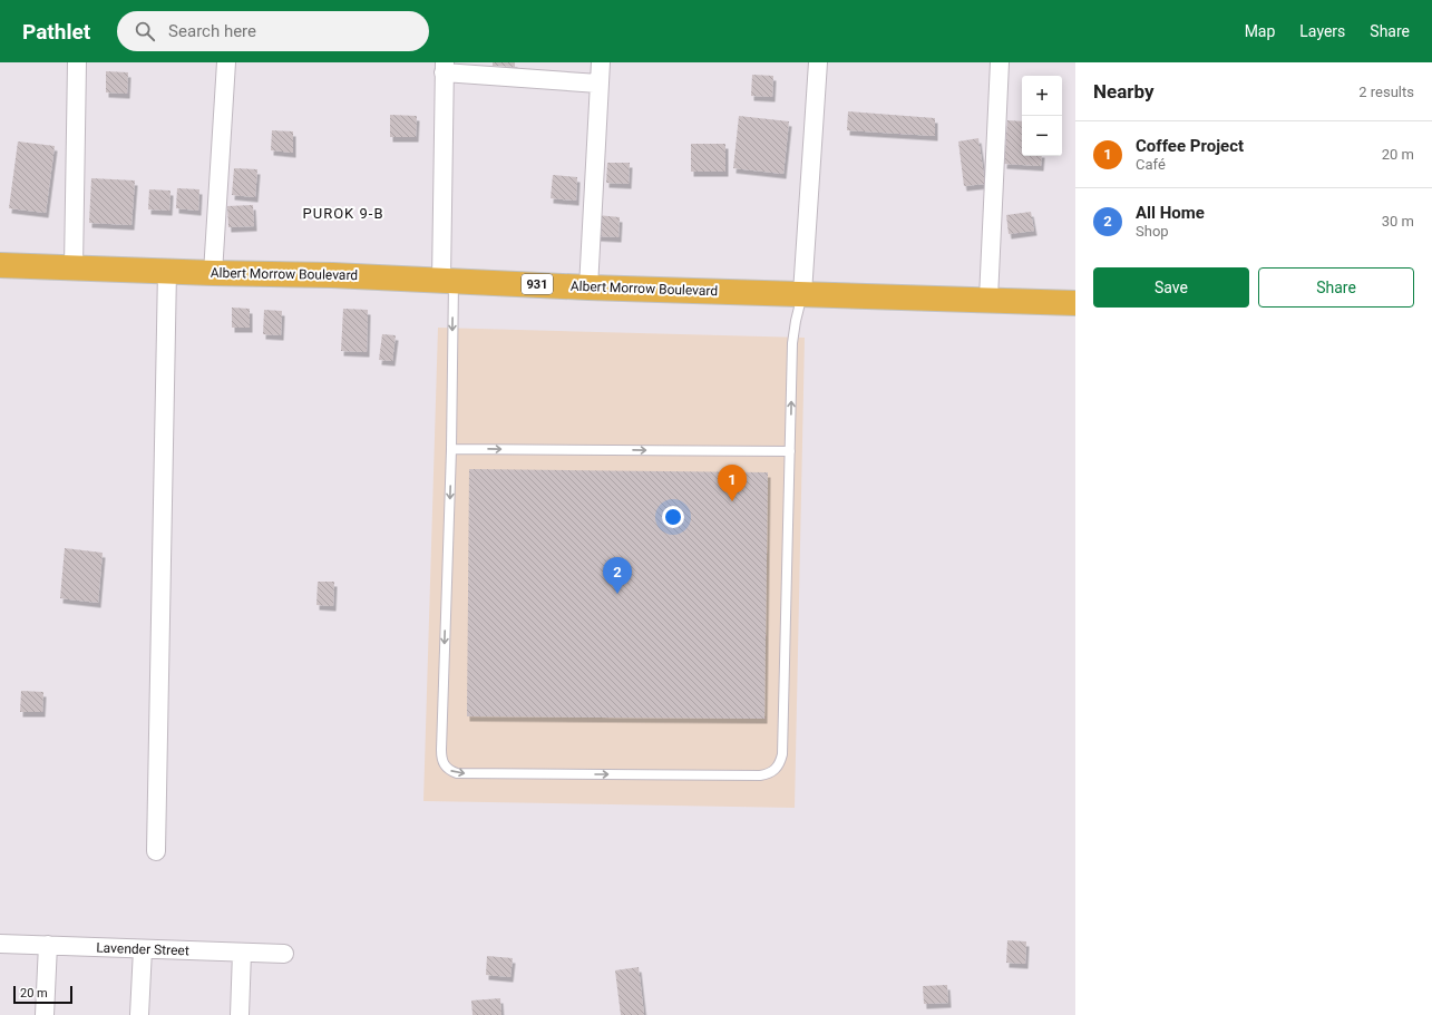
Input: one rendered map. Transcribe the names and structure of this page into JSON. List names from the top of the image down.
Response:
{
  "streets": {
    "highway": ["Albert Morrow Boulevard", "931"],
    "street": ["Lavender Street"]
  },
  "districts": ["PUROK 9-B"],
  "scale_bar": "20 m",
  "page": {
    "header": "Pathlet",
    "search": "Search here",
    "nav": ["Map", "Layers", "Share"],
    "heading": ["Nearby", "2 results"],
    "map_buttons": ["+", "−"],
    "list": [
      {
        "mark": "1",
        "name": "Coffee Project",
        "note": "Café",
        "value": "20 m"
      },
      {
        "mark": "2",
        "name": "All Home",
        "note": "Shop",
        "value": "30 m"
      }
    ],
    "buttons": ["Save", "Share"],
    "pins": ["1", "2"],
    "scale": "20 m"
  }
}
